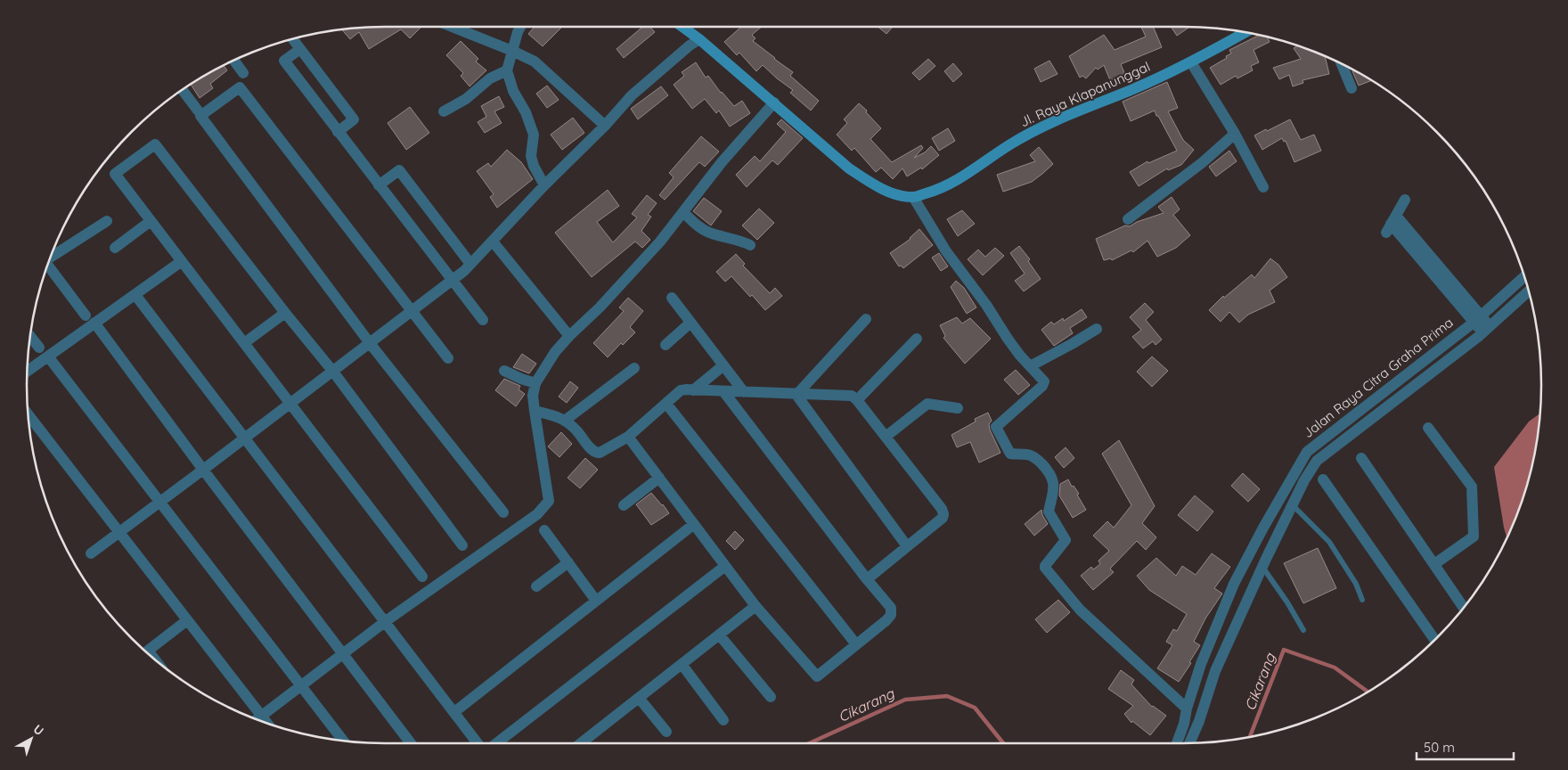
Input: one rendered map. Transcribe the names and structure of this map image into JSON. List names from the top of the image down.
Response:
{
  "streets": {
    "street": ["Jl. Raya Klapanunggal", "Jalan Raya Citra Graha Prima"]
  },
  "water": ["Cikarang"],
  "scale_bar": "50 m",
  "north": "top right"
}
